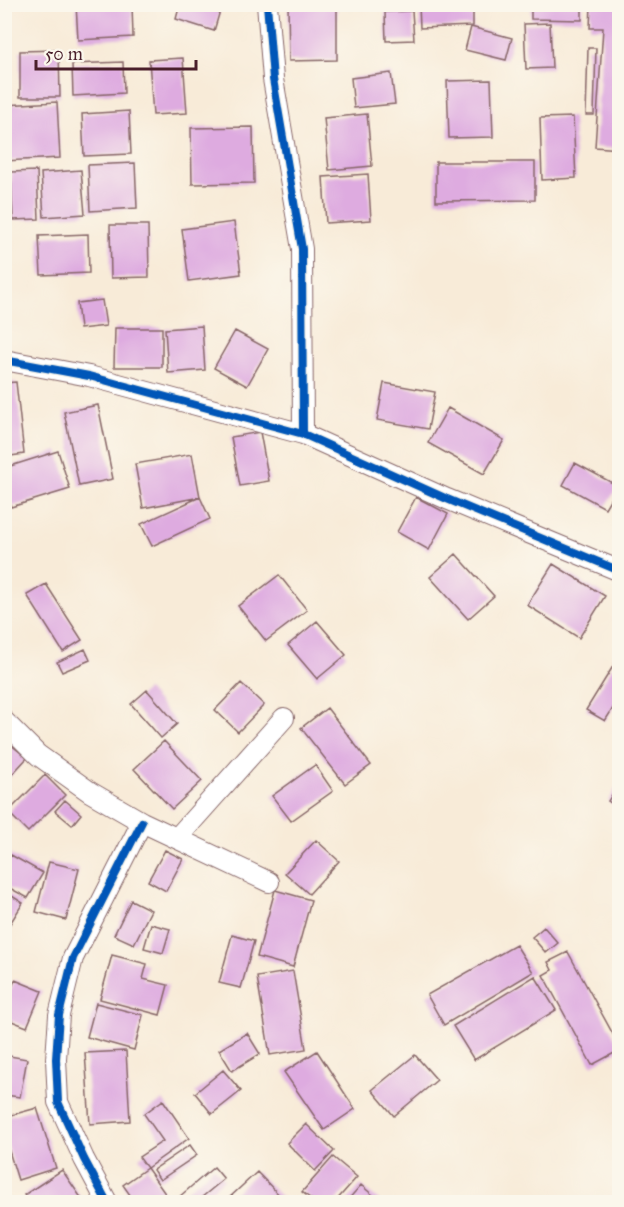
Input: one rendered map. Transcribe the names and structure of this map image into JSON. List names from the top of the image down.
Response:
{
  "scale_bar": "50 m"
}
